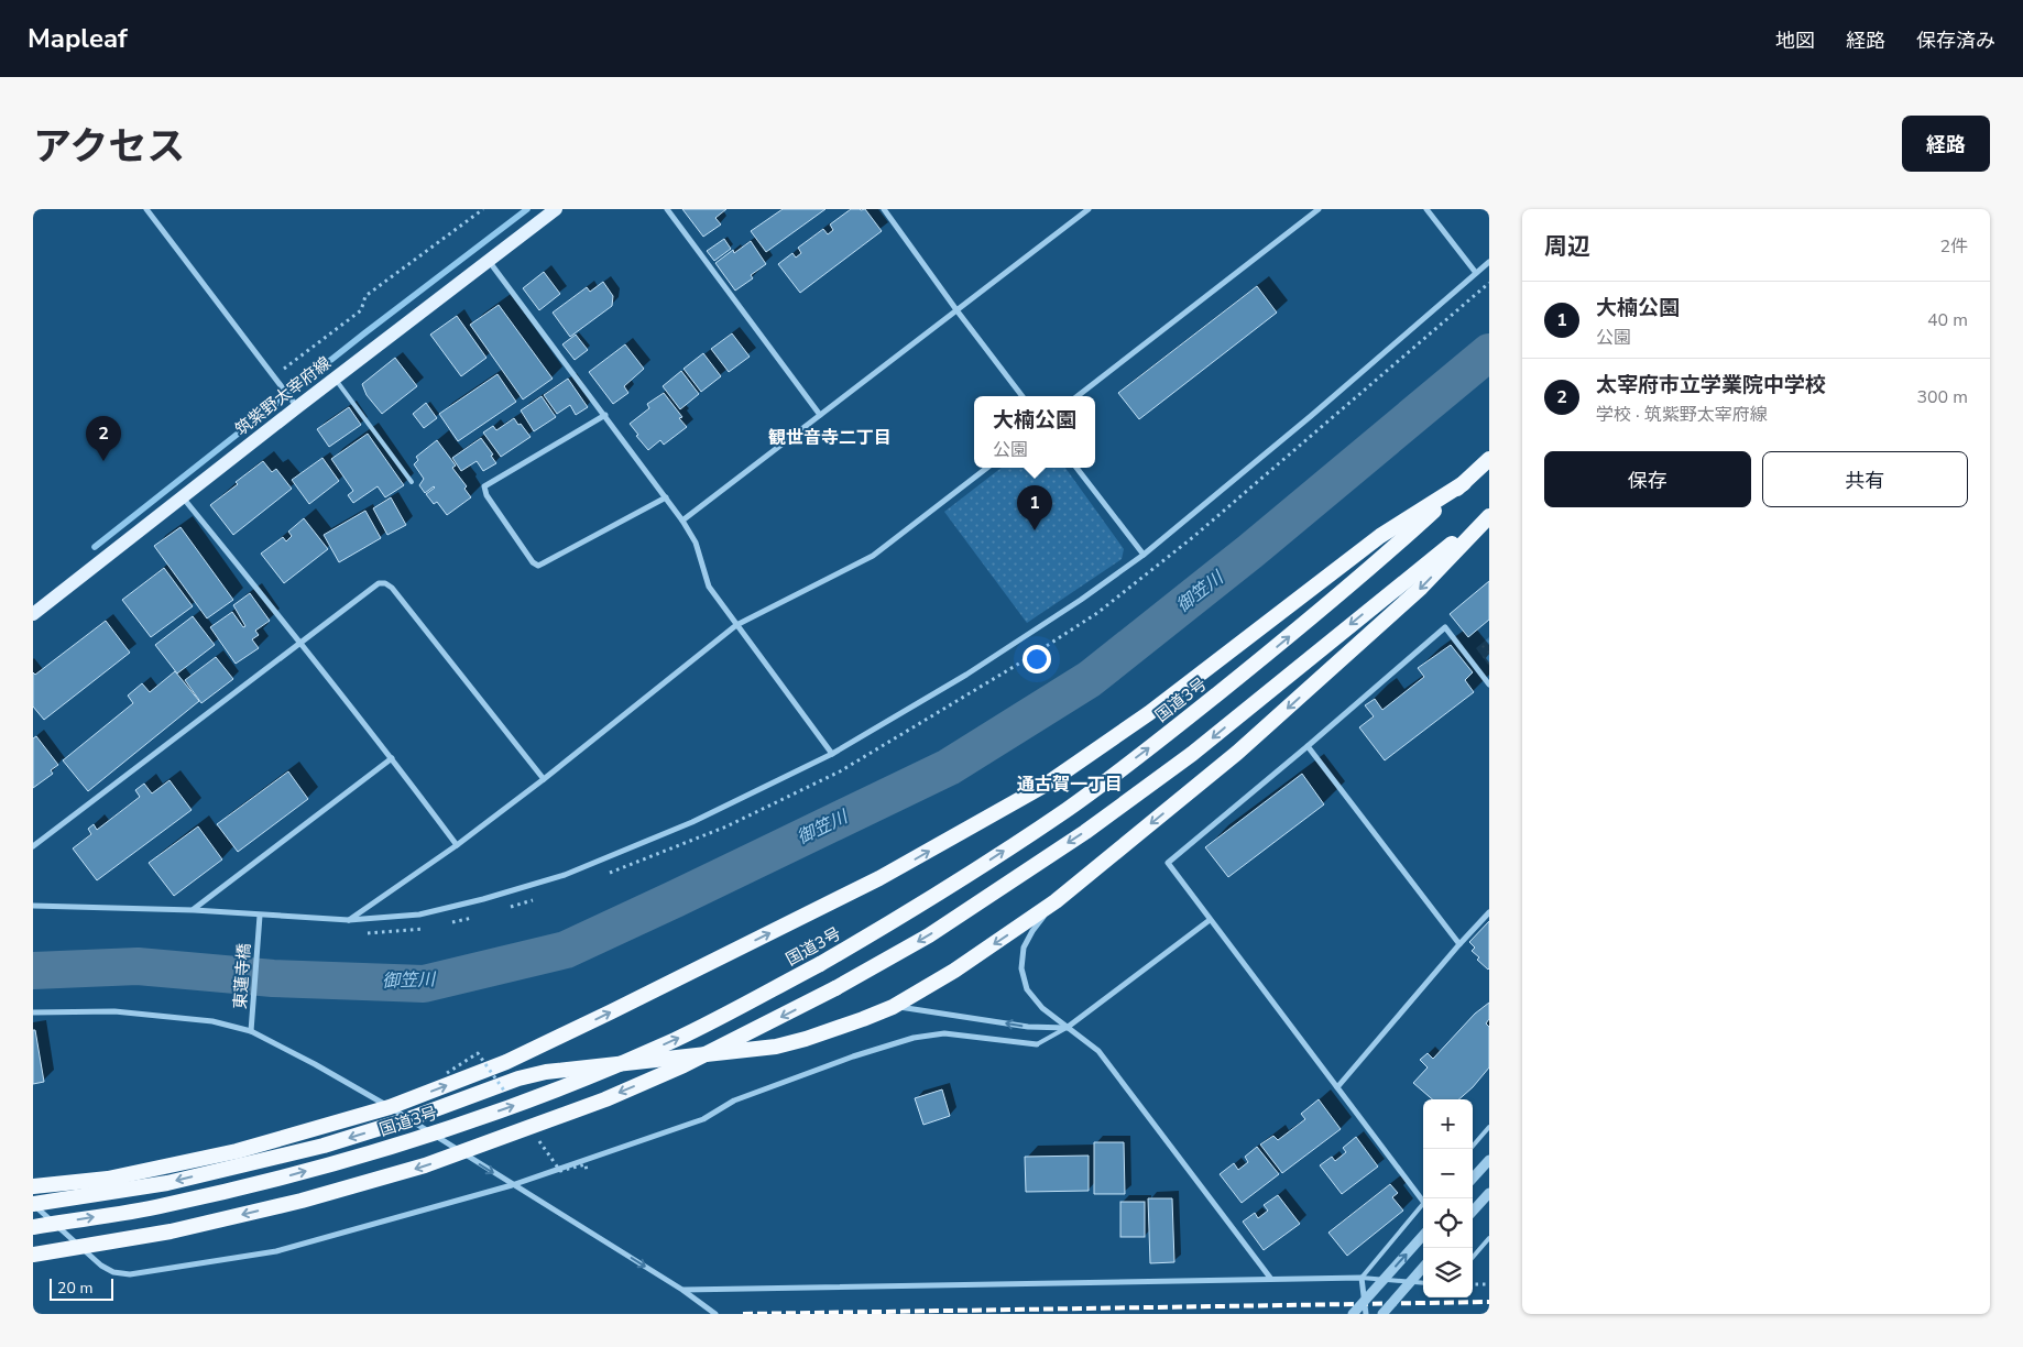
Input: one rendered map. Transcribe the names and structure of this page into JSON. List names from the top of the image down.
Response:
{
  "streets": {
    "highway": ["国道3号"],
    "main road": ["筑紫野太宰府線"],
    "street": ["東蓮寺橋"]
  },
  "districts": ["観世音寺二丁目", "通古賀一丁目"],
  "water": ["御笠川"],
  "scale_bar": "20 m",
  "page": {
    "header": "Mapleaf",
    "nav": ["地図", "経路", "保存済み"],
    "title": "アクセス",
    "buttons": [
      "経路",
      ["保存", "共有"]
    ],
    "heading": ["周辺", "2件"],
    "list": [
      {
        "mark": "1",
        "name": "大楠公園",
        "note": "公園",
        "value": "40 m"
      },
      {
        "mark": "2",
        "name": "太宰府市立学業院中学校",
        "note": "学校 · 筑紫野太宰府線",
        "value": "300 m"
      }
    ],
    "popup": ["大楠公園", "公園"],
    "pins": ["2", "1"],
    "map_buttons": ["+", "−"],
    "scale": "20 m"
  }
}
